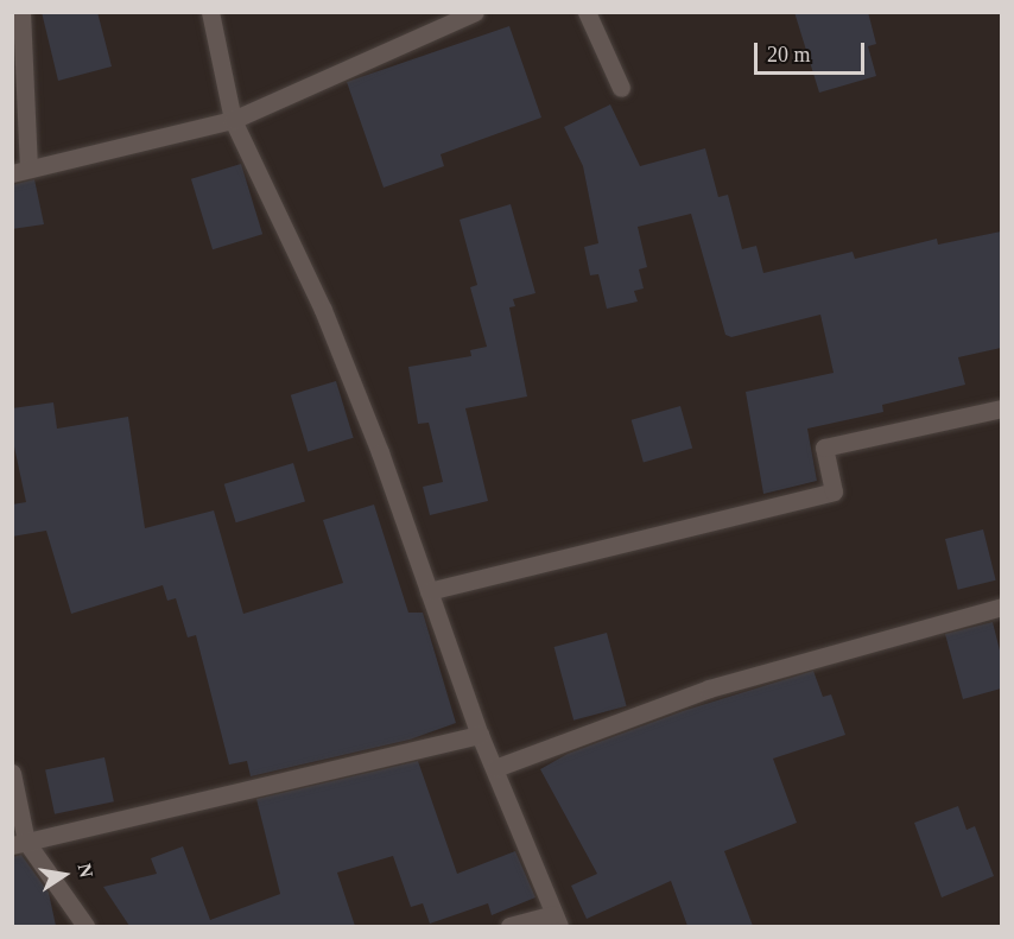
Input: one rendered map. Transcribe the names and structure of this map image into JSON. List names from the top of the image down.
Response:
{
  "scale_bar": "20 m",
  "north": "right"
}
